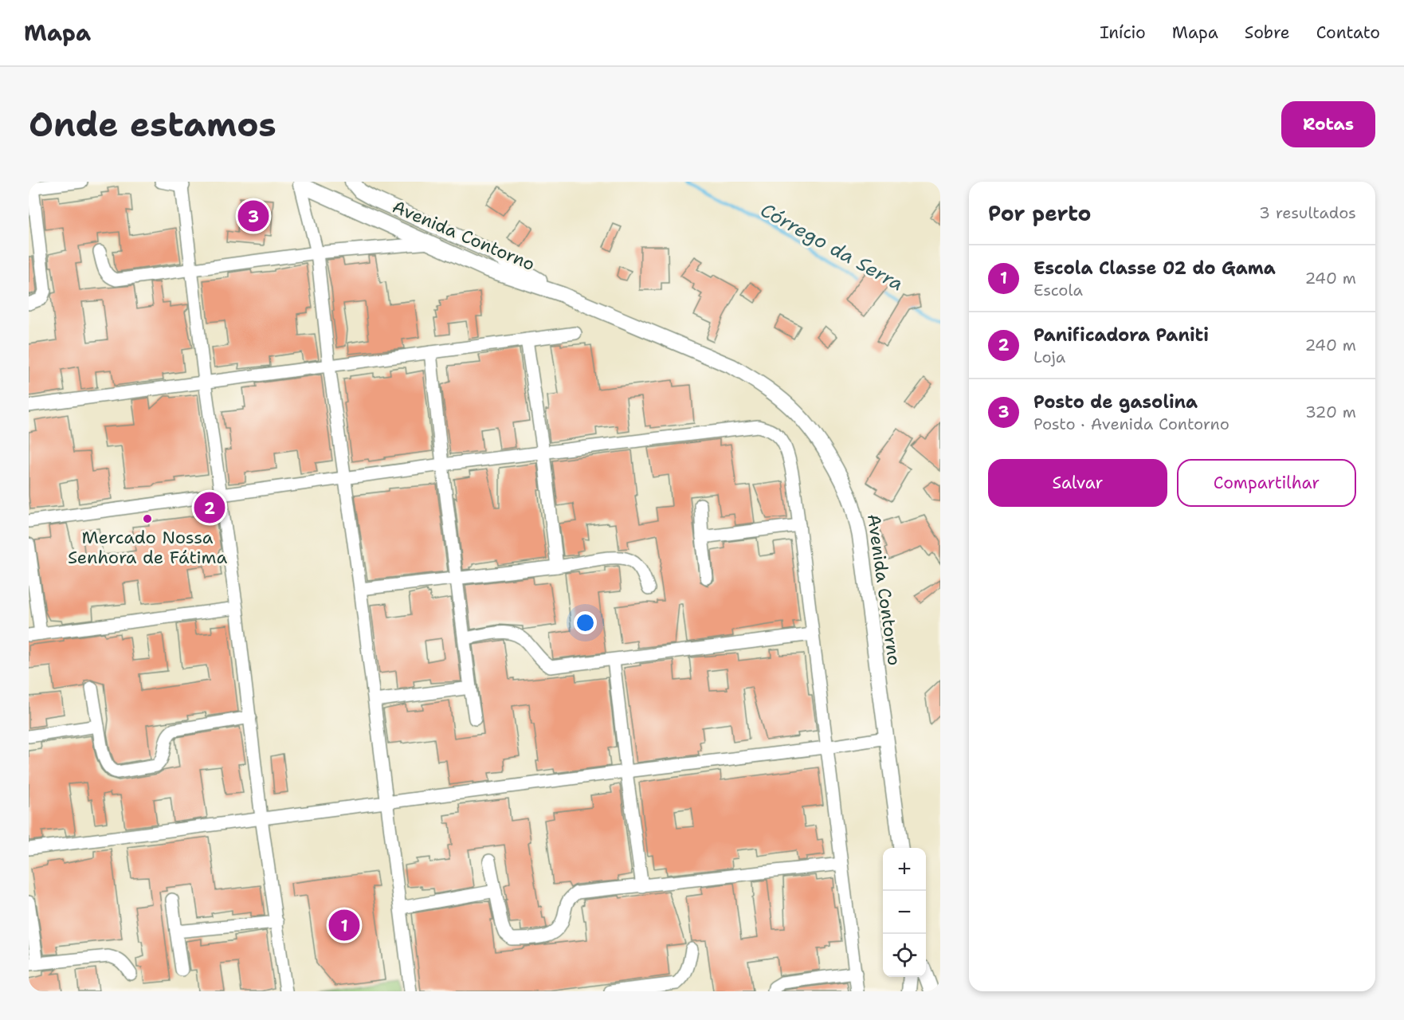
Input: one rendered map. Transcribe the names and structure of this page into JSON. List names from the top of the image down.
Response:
{
  "streets": {
    "main road": ["Avenida Contorno"]
  },
  "water": ["Córrego da Serra"],
  "places": ["Mercado Nossa Senhora de Fátima"],
  "page": {
    "header": "Mapa",
    "nav": [
      "Início",
      "Mapa",
      "Sobre",
      "Contato"
    ],
    "buttons": [
      "Rotas",
      ["Salvar", "Compartilhar"]
    ],
    "title": "Onde estamos",
    "heading": ["Por perto", "3 resultados"],
    "pins": ["3", "2", "1"],
    "list": [
      {
        "mark": "1",
        "name": "Escola Classe 02 do Gama",
        "note": "Escola",
        "value": "240 m"
      },
      {
        "mark": "2",
        "name": "Panificadora Paniti",
        "note": "Loja",
        "value": "240 m"
      },
      {
        "mark": "3",
        "name": "Posto de gasolina",
        "note": "Posto · Avenida Contorno",
        "value": "320 m"
      }
    ],
    "map_buttons": ["+", "−"]
  }
}
